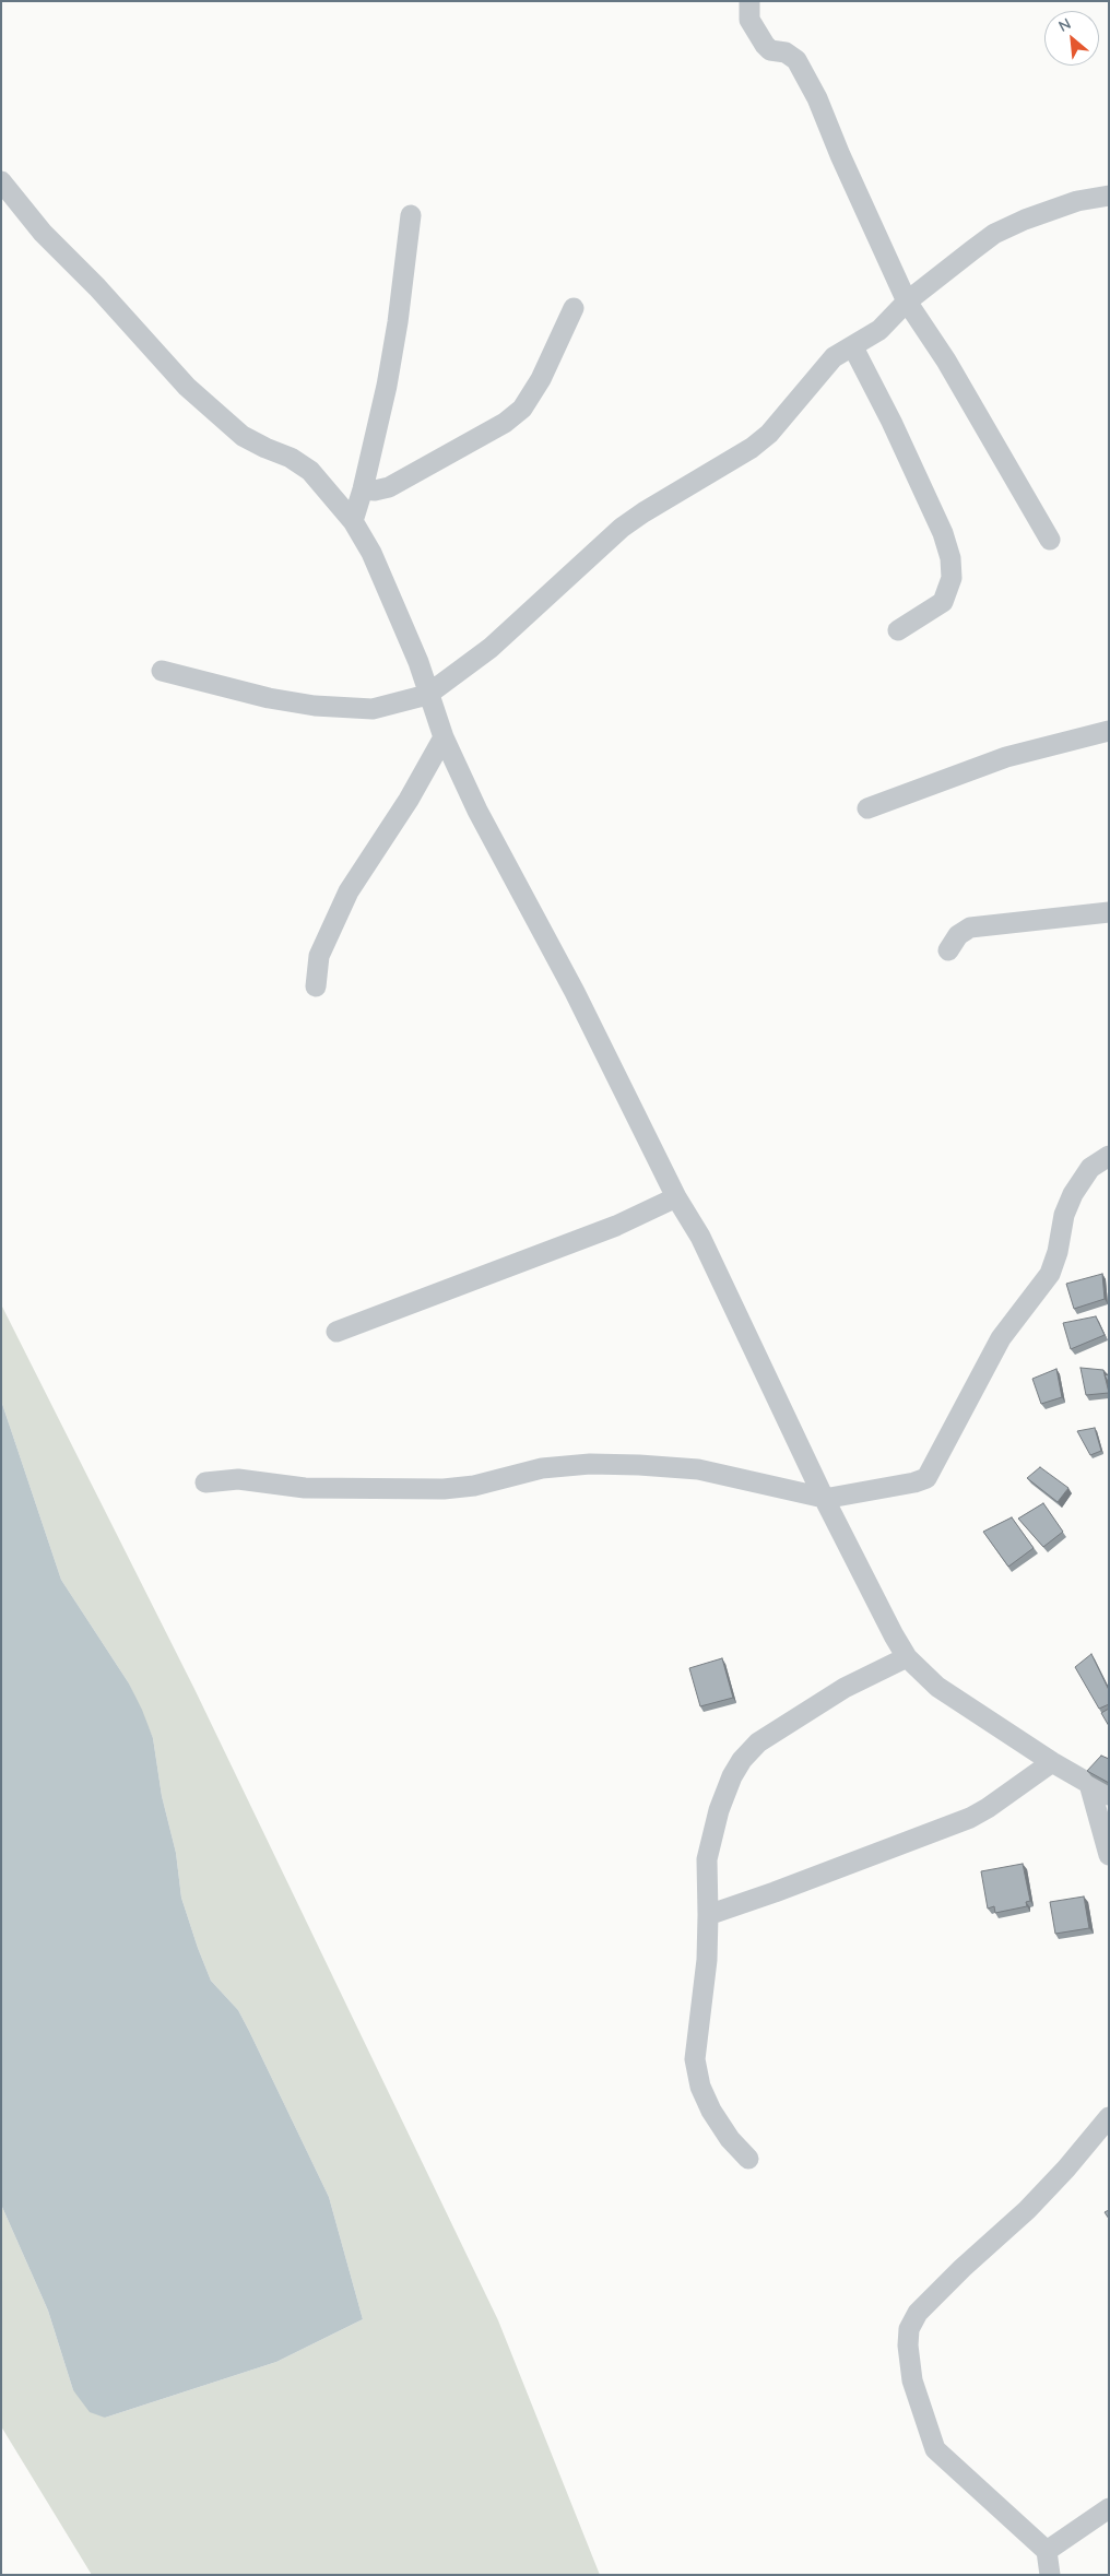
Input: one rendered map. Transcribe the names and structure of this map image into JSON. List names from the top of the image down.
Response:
{
  "north": "top left"
}
